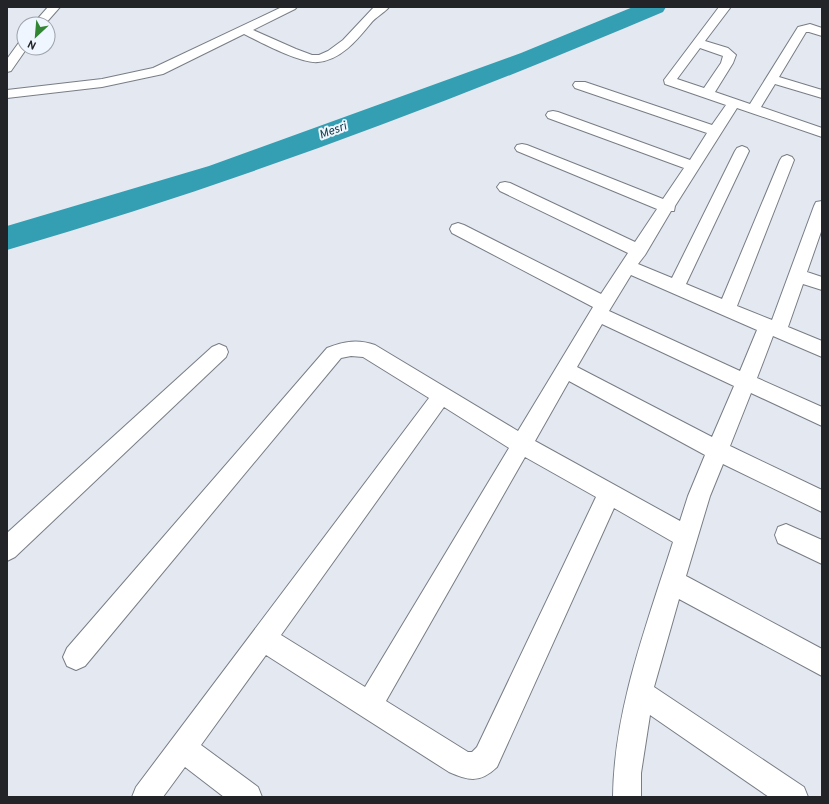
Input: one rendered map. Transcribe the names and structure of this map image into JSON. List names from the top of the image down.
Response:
{
  "water": ["Mesri"],
  "north": "bottom left"
}
